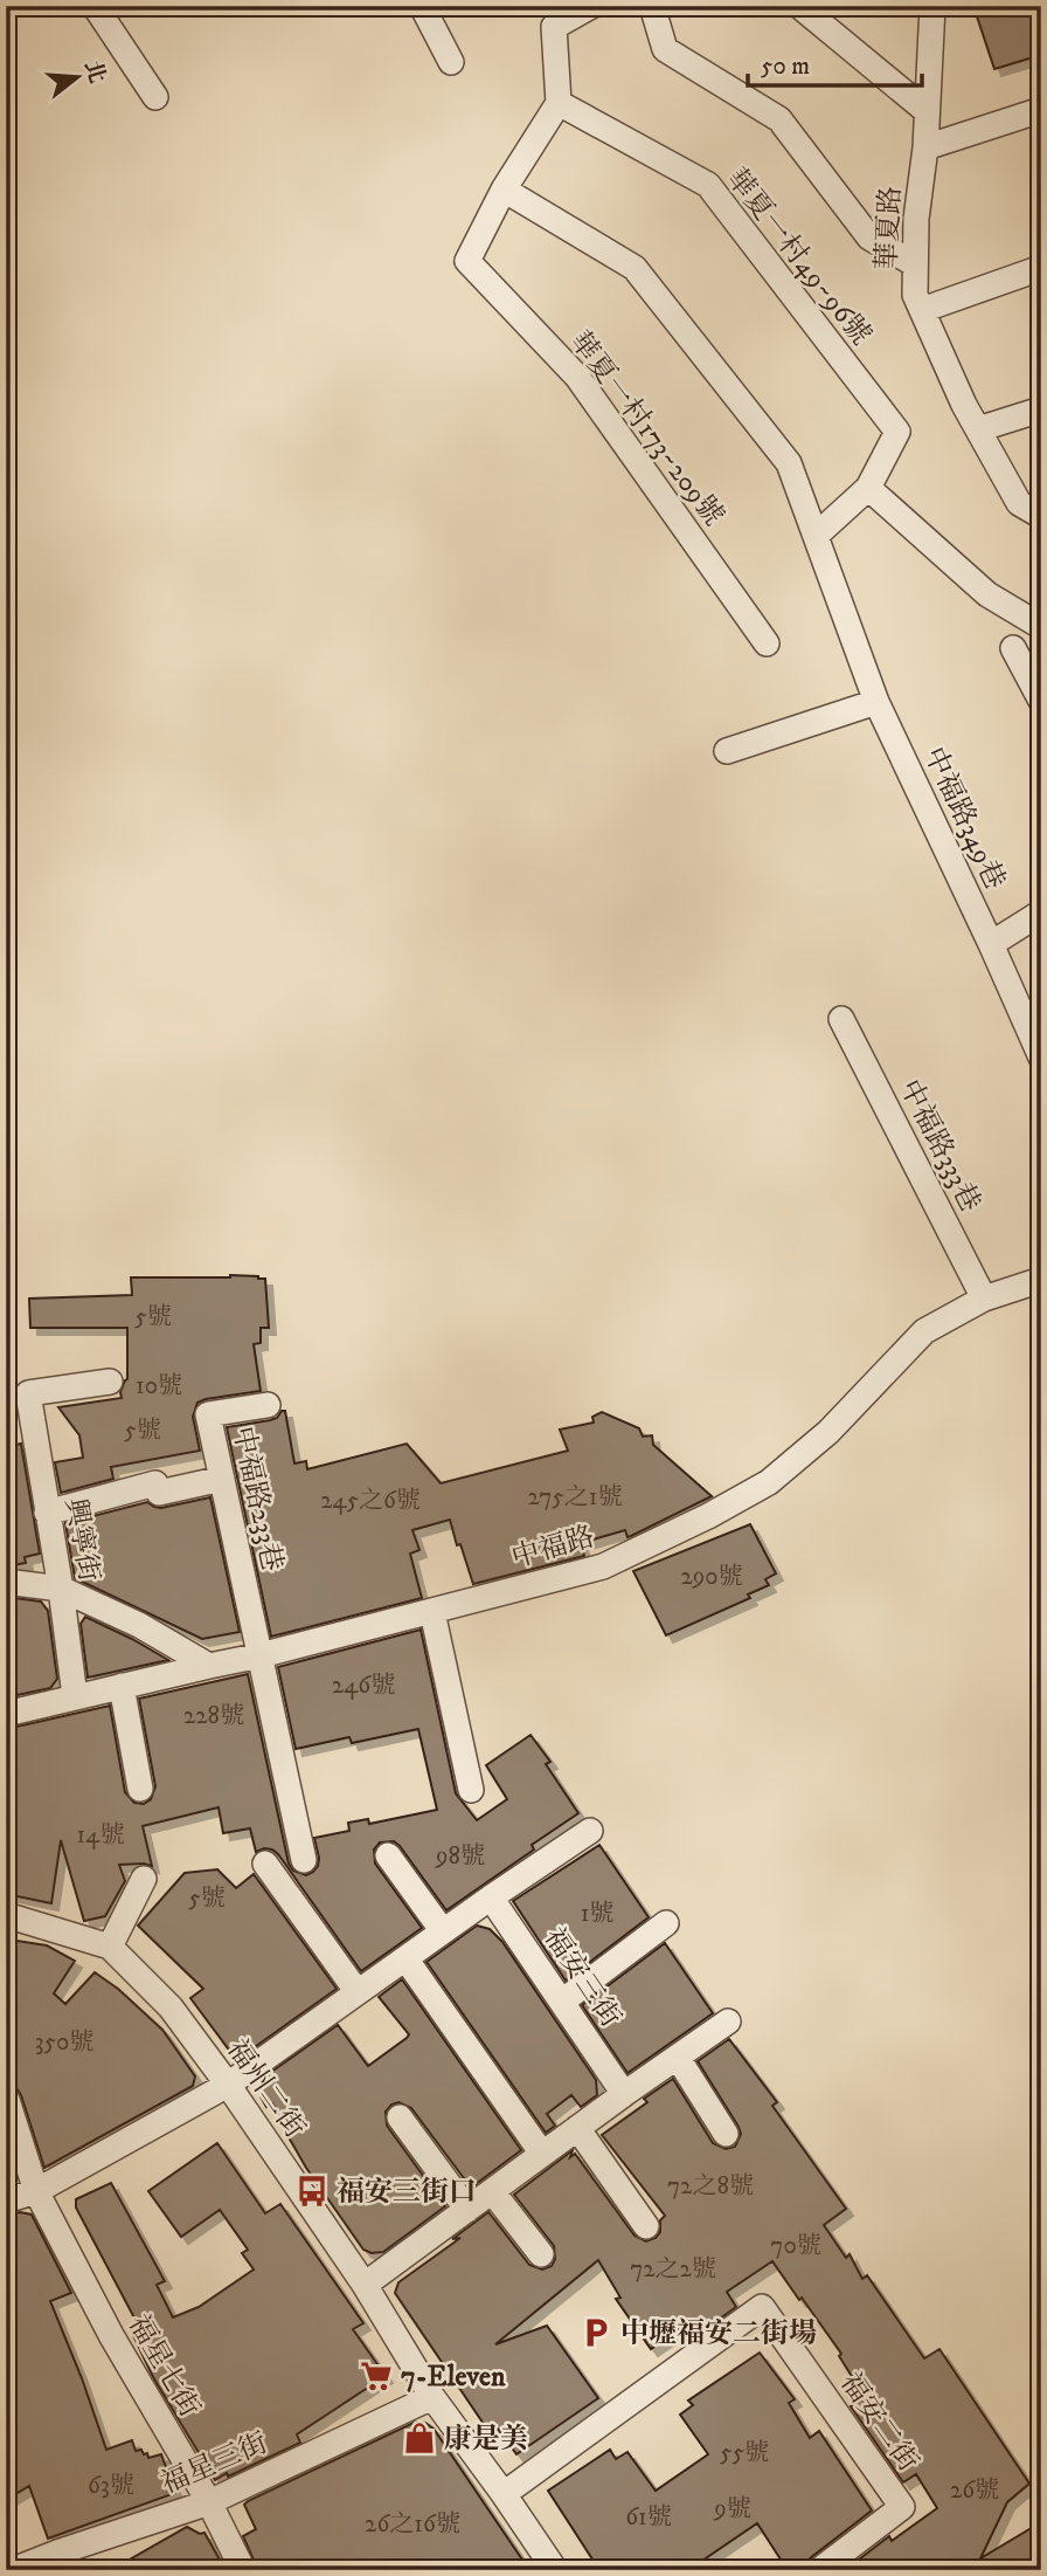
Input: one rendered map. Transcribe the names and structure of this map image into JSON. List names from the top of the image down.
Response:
{
  "streets": {
    "street": [
      "華夏路",
      "華夏一村49~96號",
      "華夏一村173~209號",
      "中福路349巷",
      "中福路333巷",
      "中福路233巷",
      "興寧街",
      "中福路",
      "福安三街",
      "福州二街",
      "福星七街",
      "福安二街",
      "福星三街"
    ]
  },
  "crossings": [
    ["華夏一村173~209號", "中福路349巷"],
    ["中福路333巷", "中福路"],
    ["中福路233巷", "中福路"],
    ["興寧街", "中福路"],
    ["福州二街", "福安二街"],
    ["福州二街", "福星三街"],
    ["福星七街", "福星三街"]
  ],
  "places": {
    "bus stop": ["福安三街口"],
    "parking": ["中壢福安二街場"],
    "supermarket": ["7-Eleven"],
    "shop": ["康是美"]
  },
  "house_numbers": [
    "5號",
    "10號",
    "5號",
    "275之1號",
    "245之6號",
    "290號",
    "246號",
    "228號",
    "14號",
    "98號",
    "5號",
    "1號",
    "350號",
    "72之8號",
    "70號",
    "72之2號",
    "55號",
    "63號",
    "26號",
    "9號",
    "61號",
    "26之16號"
  ],
  "scale_bar": "50 m",
  "north": "right"
}
